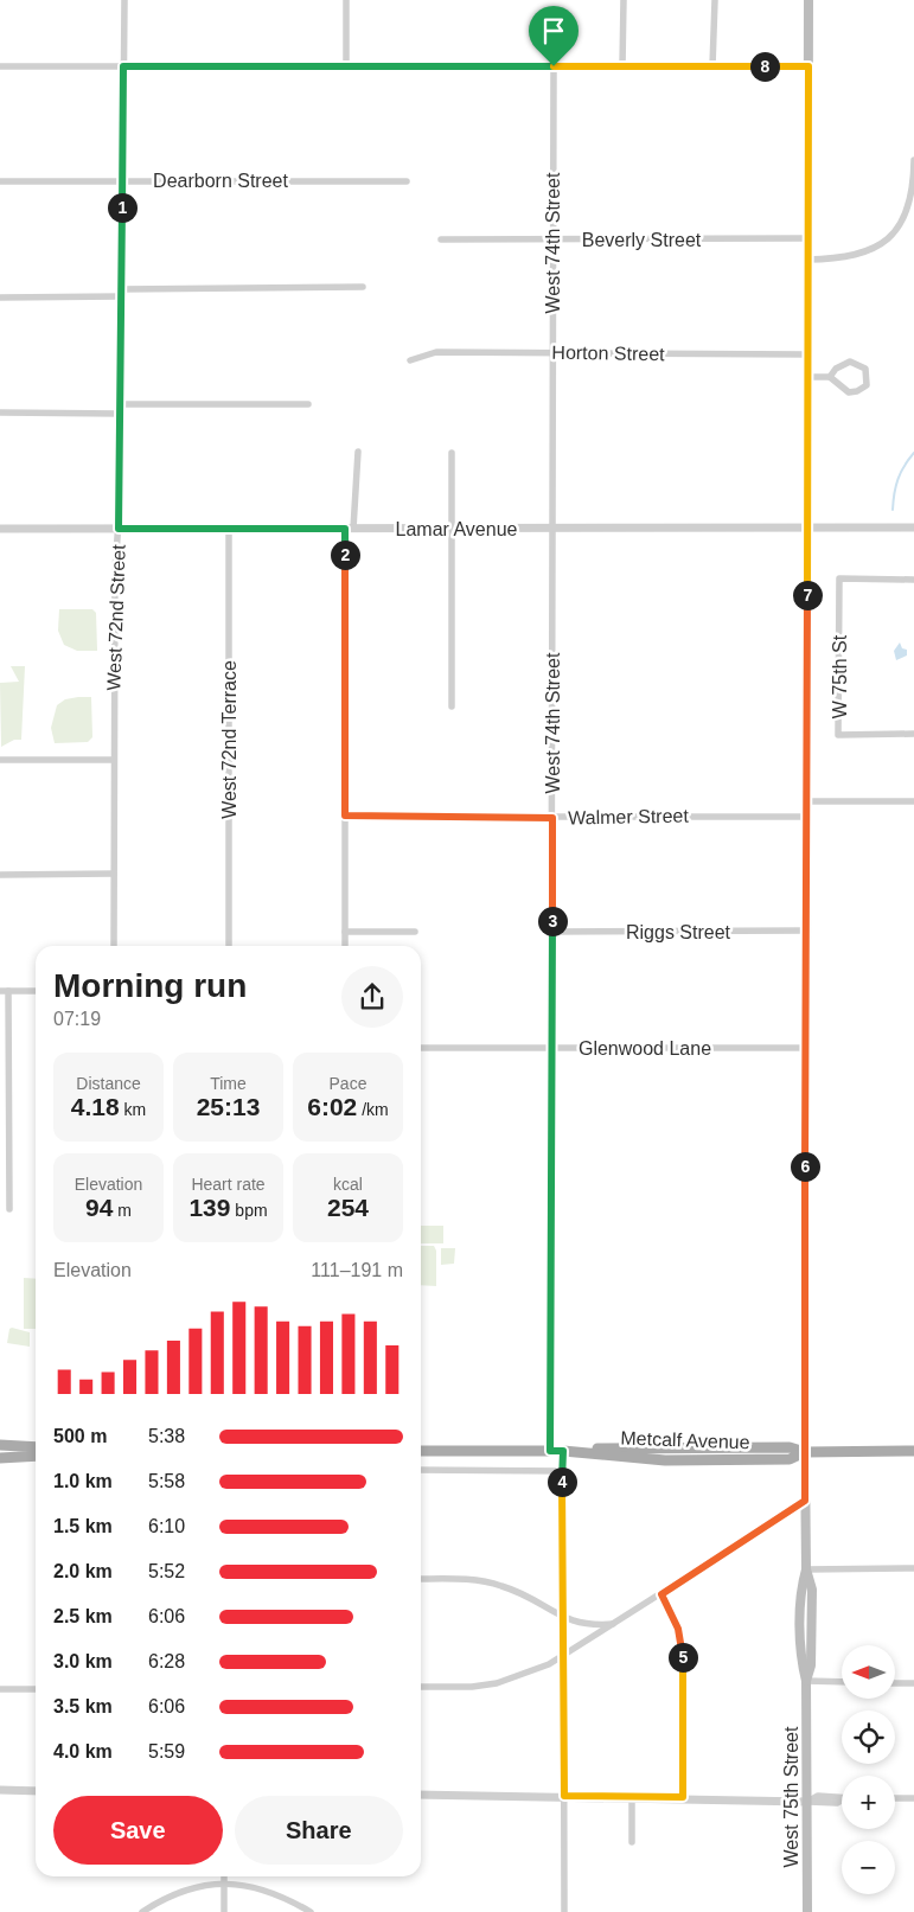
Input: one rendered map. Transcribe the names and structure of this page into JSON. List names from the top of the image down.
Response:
{
  "streets": {
    "main road": ["Metcalf Avenue", "West 75th Street"],
    "street": [
      "Dearborn Street",
      "Beverly Street",
      "West 74th Street",
      "Horton Street",
      "Lamar Avenue",
      "West 72nd Street",
      "W 75th St",
      "West 72nd Terrace",
      "Walmer Street",
      "Riggs Street",
      "Glenwood Lane"
    ]
  },
  "crossings": [
    ["Dearborn Street", "West 72nd Street"],
    ["Beverly Street", "West 74th Street"],
    ["Beverly Street", "West 75th Street"],
    ["West 74th Street", "Horton Street"],
    ["West 74th Street", "Lamar Avenue"],
    ["West 74th Street", "Walmer Street"],
    ["West 74th Street", "Riggs Street"],
    ["West 74th Street", "Glenwood Lane"],
    ["West 74th Street", "Metcalf Avenue"],
    ["Horton Street", "West 75th Street"],
    ["Lamar Avenue", "West 72nd Street"],
    ["Lamar Avenue", "West 72nd Terrace"],
    ["Lamar Avenue", "West 75th Street"],
    ["Walmer Street", "West 75th Street"],
    ["Riggs Street", "West 75th Street"],
    ["Glenwood Lane", "West 75th Street"],
    ["Metcalf Avenue", "West 75th Street"]
  ],
  "north": "left",
  "page": {
    "pins": [
      "8",
      "1",
      "2",
      "7",
      "3",
      "6",
      "4",
      "5"
    ],
    "heading": ["Morning run", "07:19"],
    "stats": [
      ["Distance", "4.18 km"],
      ["Time", "25:13"],
      ["Pace", "6:02 /km"],
      ["Elevation", "94 m"],
      ["Heart rate", "139 bpm"],
      ["kcal", "254"]
    ],
    "chart": ["Elevation", "111–191 m"],
    "list": [
      {
        "name": "500 m",
        "note": "5:38"
      },
      {
        "name": "1.0 km",
        "note": "5:58"
      },
      {
        "name": "1.5 km",
        "note": "6:10"
      },
      {
        "name": "2.0 km",
        "note": "5:52"
      },
      {
        "name": "2.5 km",
        "note": "6:06"
      },
      {
        "name": "3.0 km",
        "note": "6:28"
      },
      {
        "name": "3.5 km",
        "note": "6:06"
      },
      {
        "name": "4.0 km",
        "note": "5:59"
      }
    ],
    "map_buttons": ["+", "−"],
    "buttons": ["Save", "Share"]
  }
}
